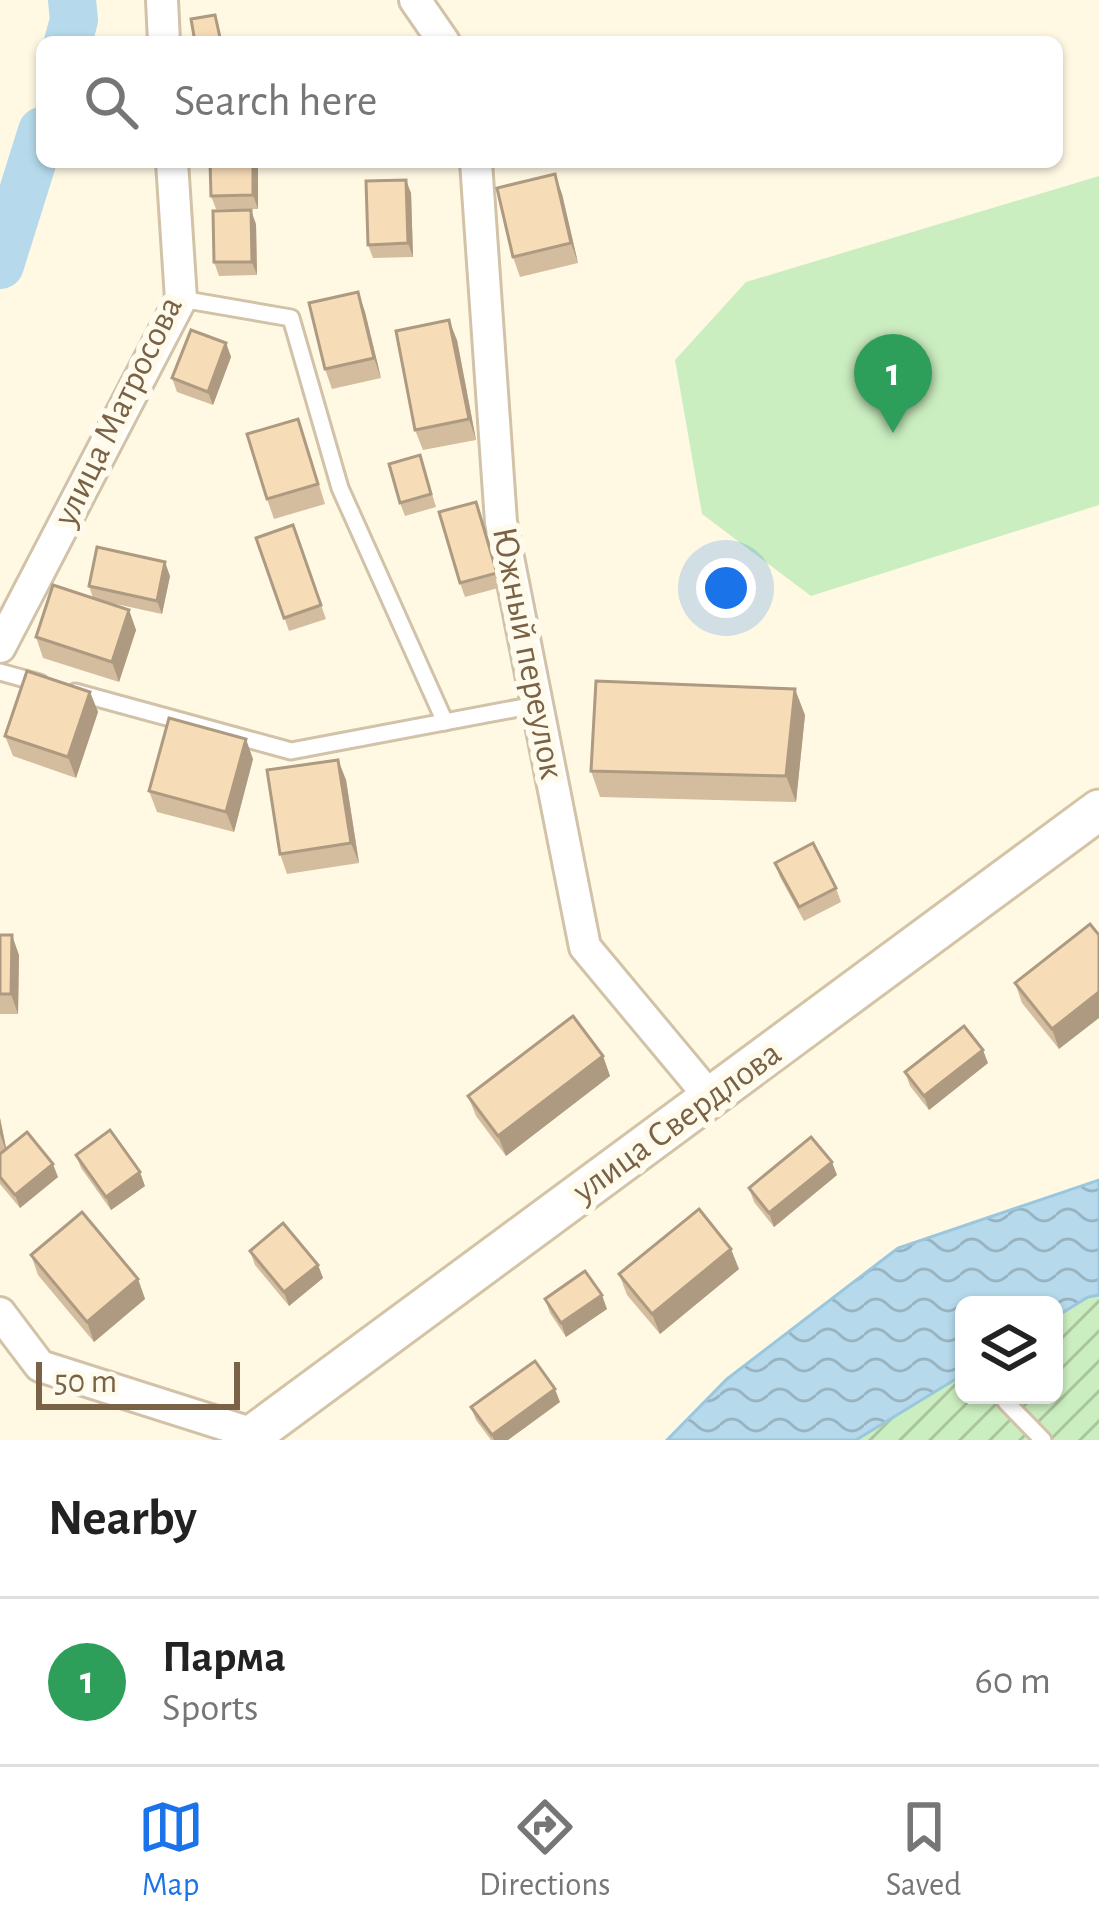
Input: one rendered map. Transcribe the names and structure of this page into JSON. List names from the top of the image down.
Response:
{
  "streets": {
    "main road": ["улица Свердлова"],
    "street": ["улица Матросова", "Южный переулок"]
  },
  "crossings": [
    ["Южный переулок", "улица Свердлова"]
  ],
  "scale_bar": "50 m",
  "page": {
    "search": "Search here",
    "pins": "1",
    "scale": "50 m",
    "heading": "Nearby",
    "list": [
      {
        "mark": "1",
        "name": "Парма",
        "note": "Sports",
        "value": "60 m"
      }
    ],
    "nav": ["Map", "Directions", "Saved"]
  }
}
